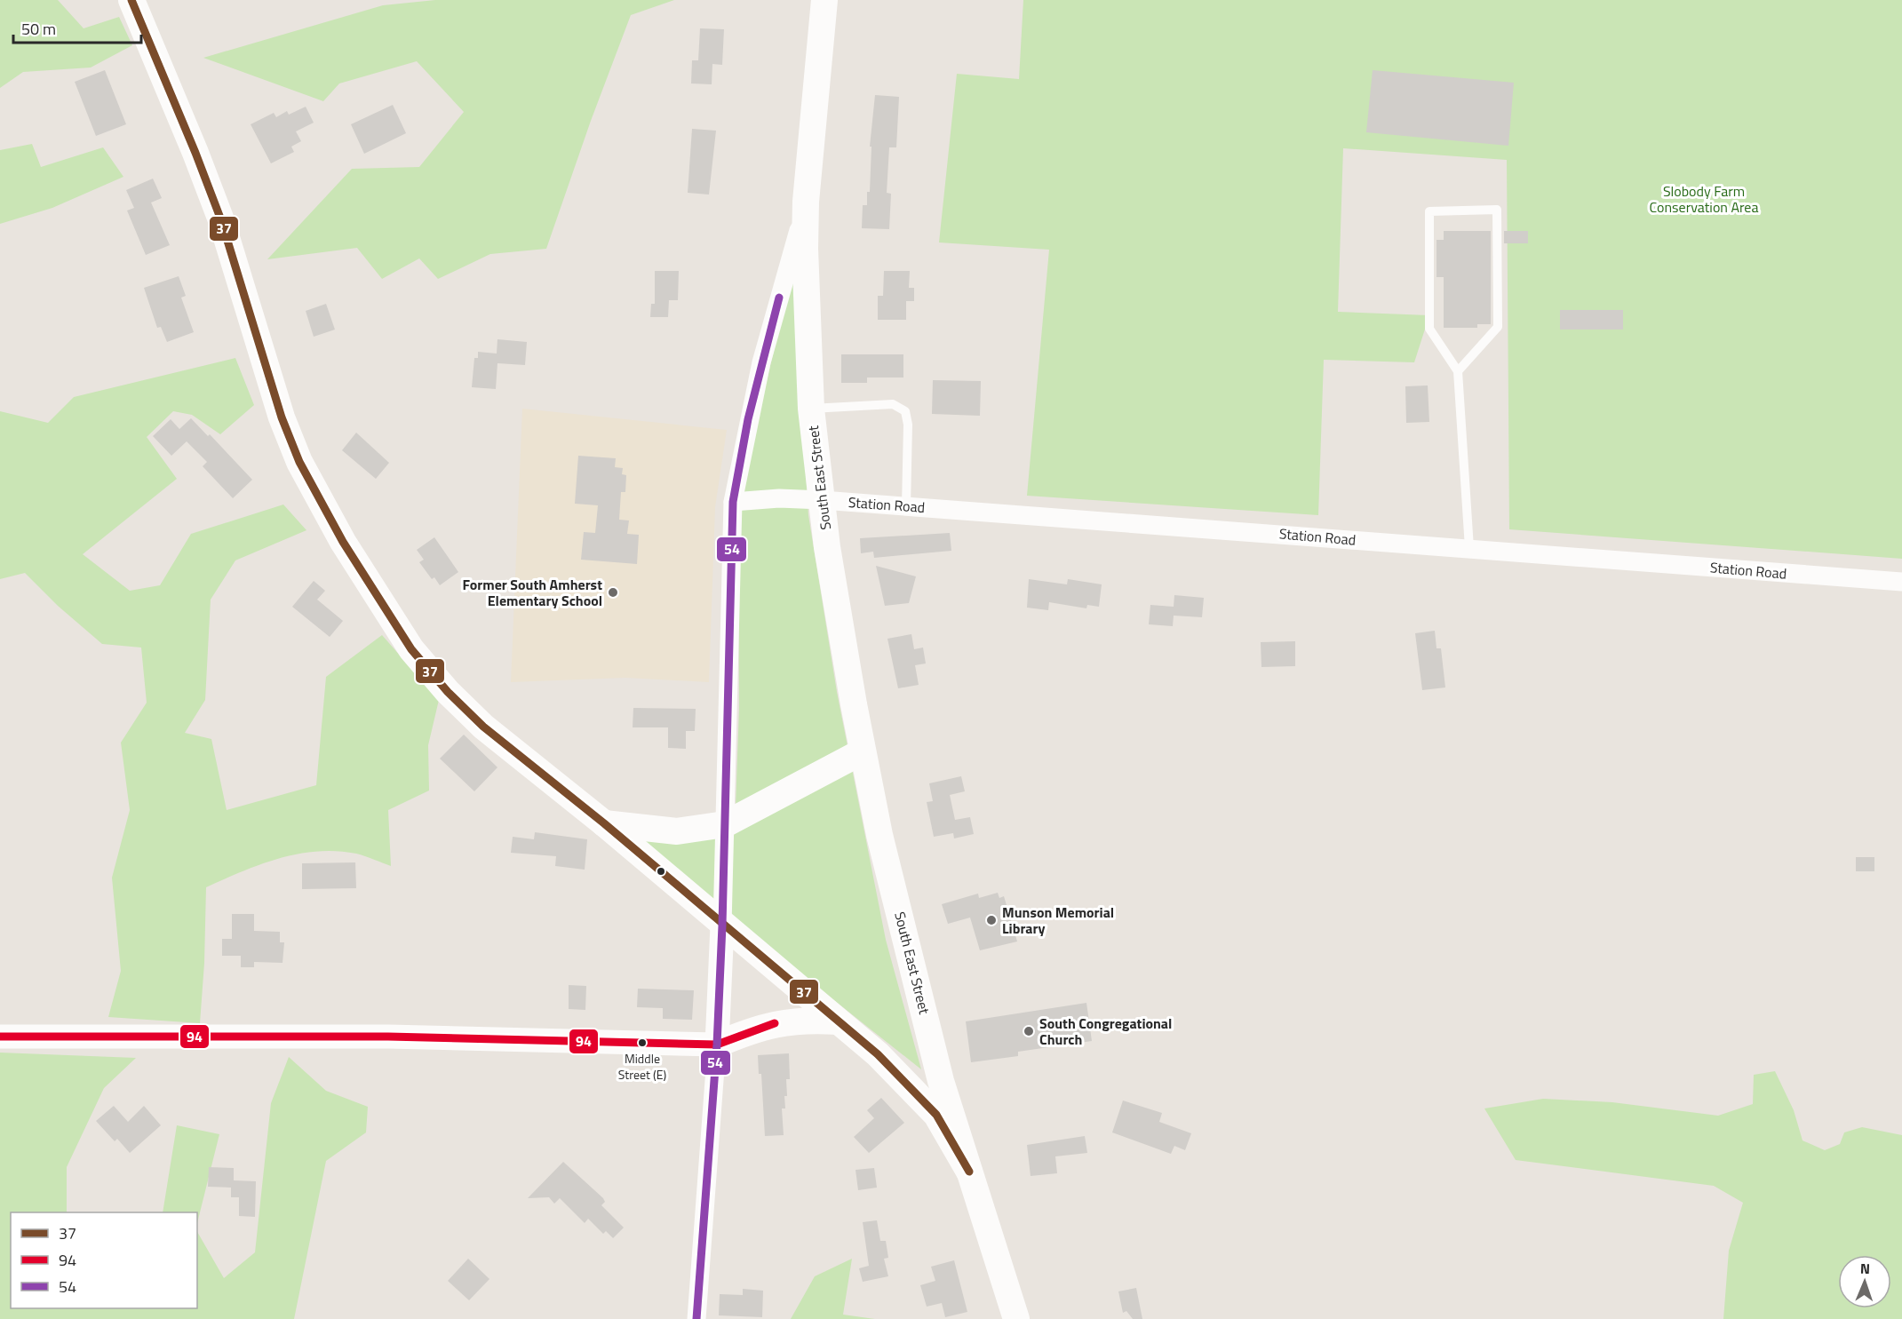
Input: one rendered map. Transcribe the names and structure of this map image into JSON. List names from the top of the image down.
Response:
{
  "streets": {
    "main road": ["South East Street"],
    "street": ["Station Road"]
  },
  "crossings": [
    ["South East Street", "Station Road"]
  ],
  "parks": ["Slobody Farm Conservation Area"],
  "places": [
    "Former South Amherst Elementary School",
    "Munson Memorial Library",
    "South Congregational Church",
    "Middle Street (E)"
  ],
  "lines": ["transit line 37", "transit line 54", "transit line 94"],
  "legend": ["37", "94", "54"],
  "scale_bar": "50 m",
  "north": "top"
}
